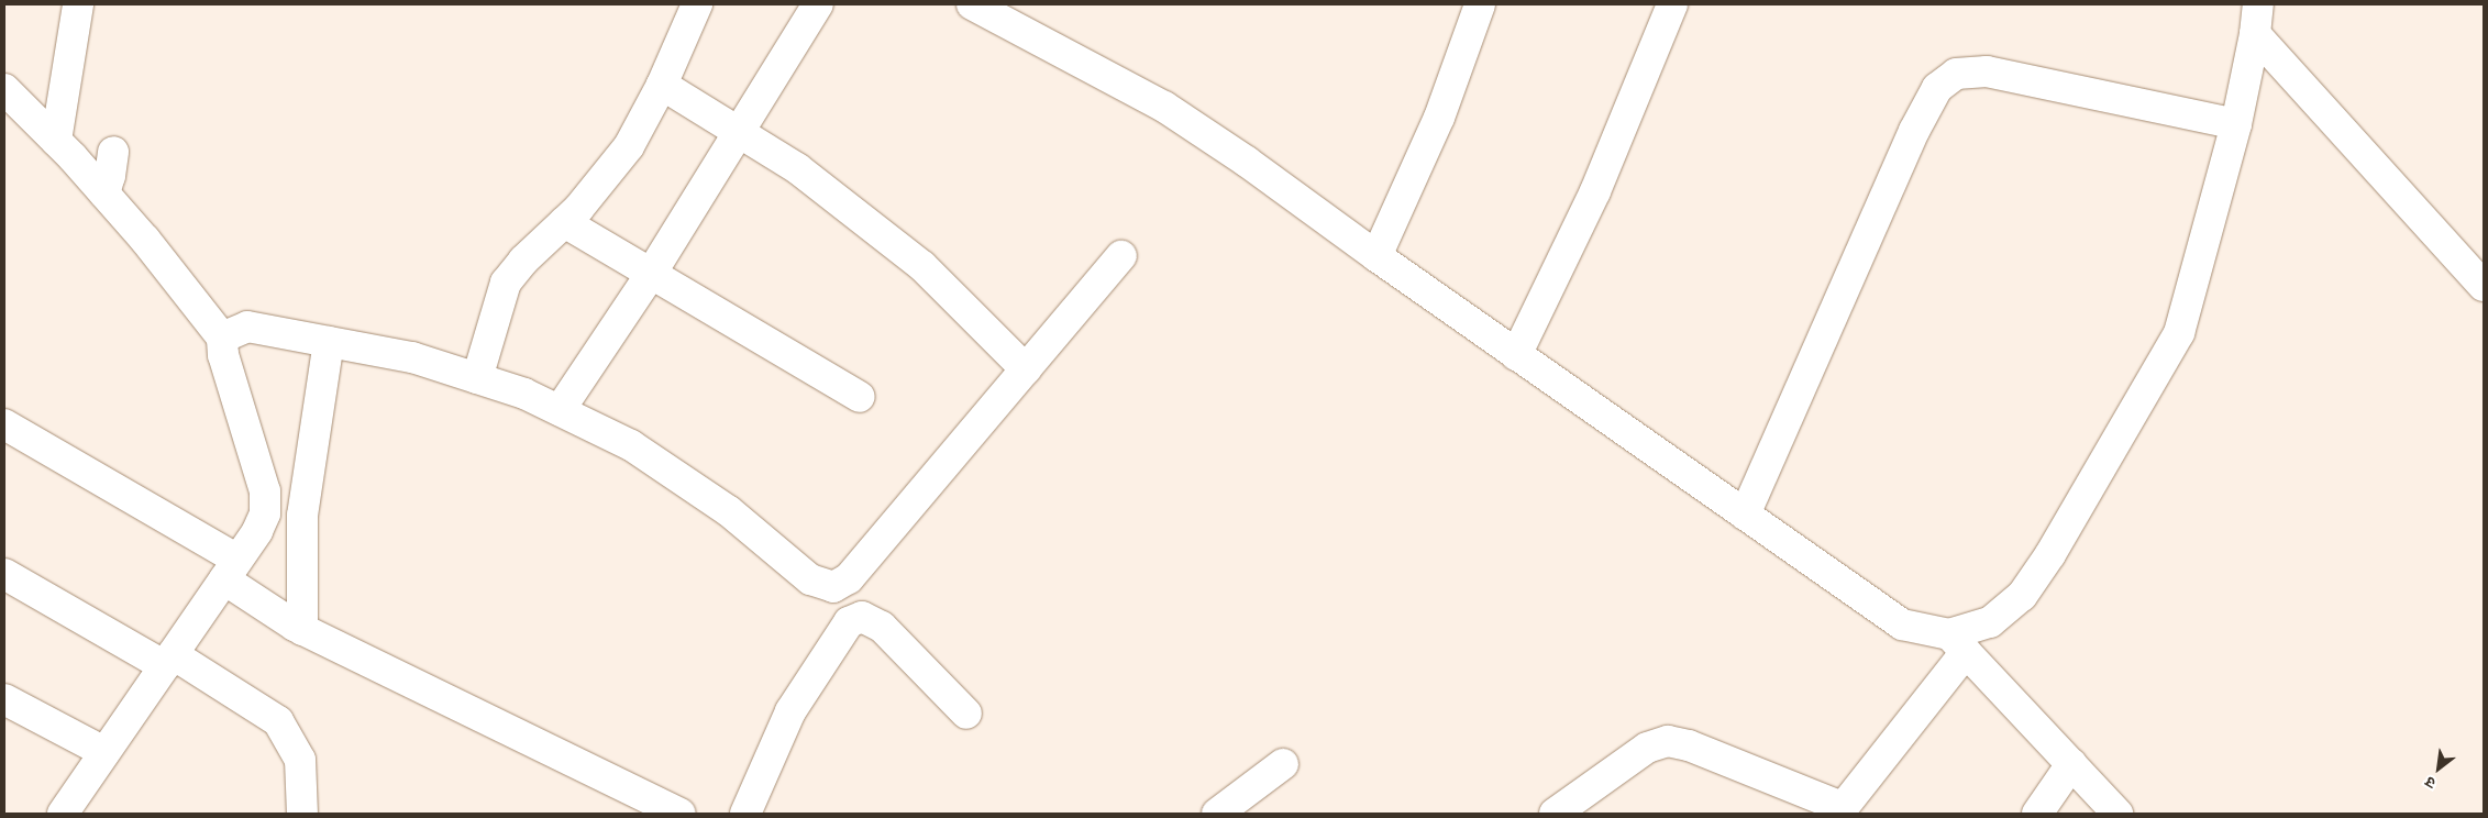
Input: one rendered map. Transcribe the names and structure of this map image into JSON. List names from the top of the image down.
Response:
{
  "north": "bottom left"
}
